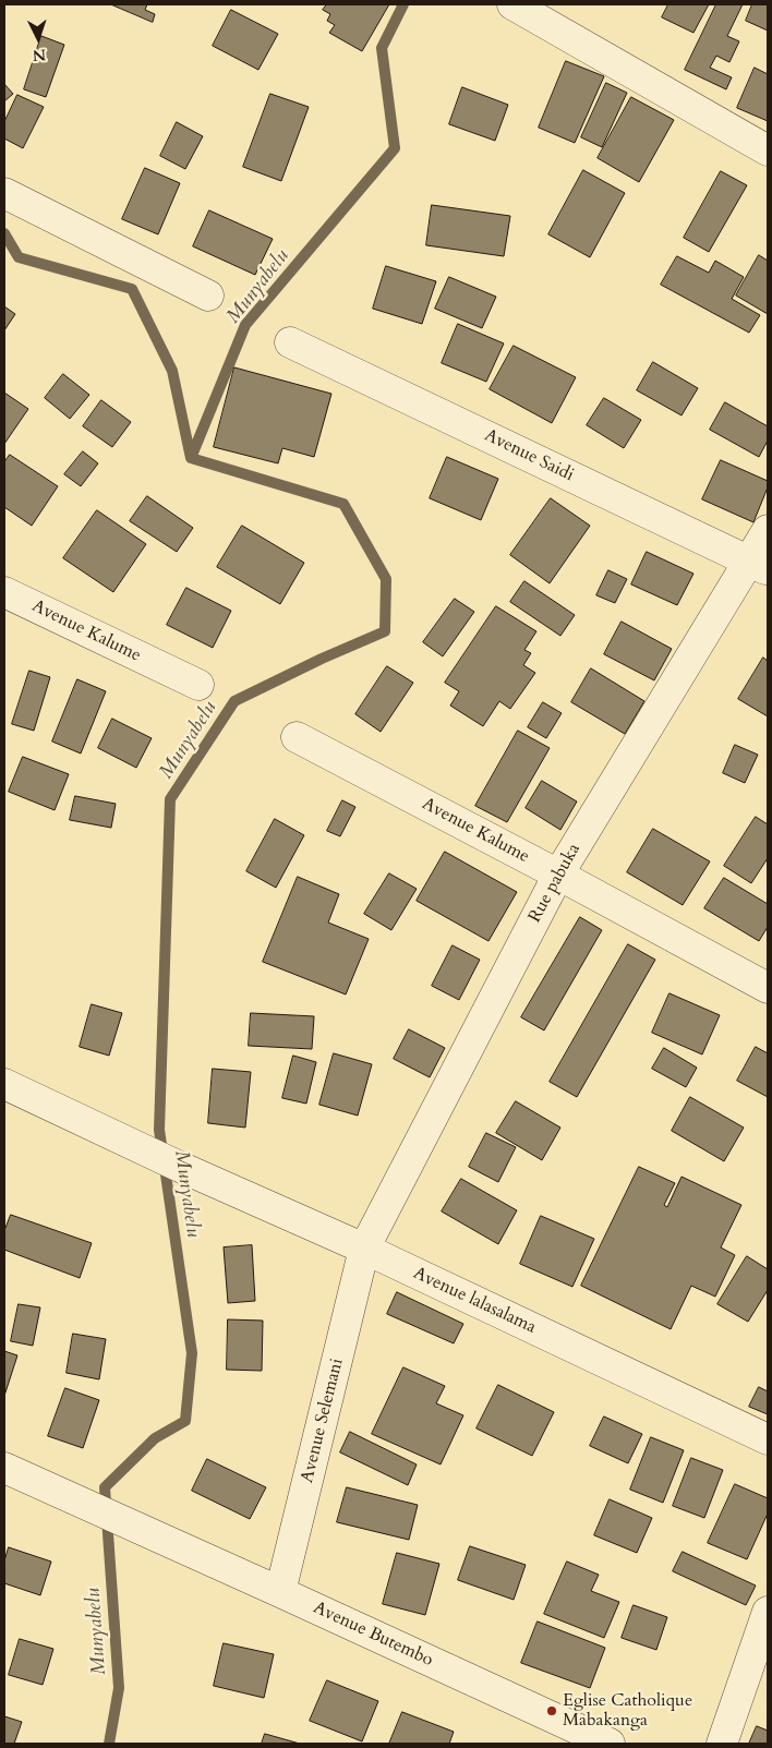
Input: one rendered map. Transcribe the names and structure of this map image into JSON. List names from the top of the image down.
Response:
{
  "streets": {
    "street": [
      "Avenue Saidi",
      "Avenue Kalume",
      "Rue pabuka",
      "Avenue lalasalama",
      "Avenue Selemani",
      "Avenue Butembo"
    ]
  },
  "crossings": [
    ["Avenue Saidi", "Rue pabuka"],
    ["Avenue Kalume", "Rue pabuka"],
    ["Rue pabuka", "Avenue lalasalama"],
    ["Rue pabuka", "Avenue Selemani"],
    ["Avenue lalasalama", "Avenue Selemani"],
    ["Avenue Selemani", "Avenue Butembo"]
  ],
  "water": ["Munyabelu"],
  "places": ["Eglise Catholique Mabakanga"],
  "north": "bottom"
}
